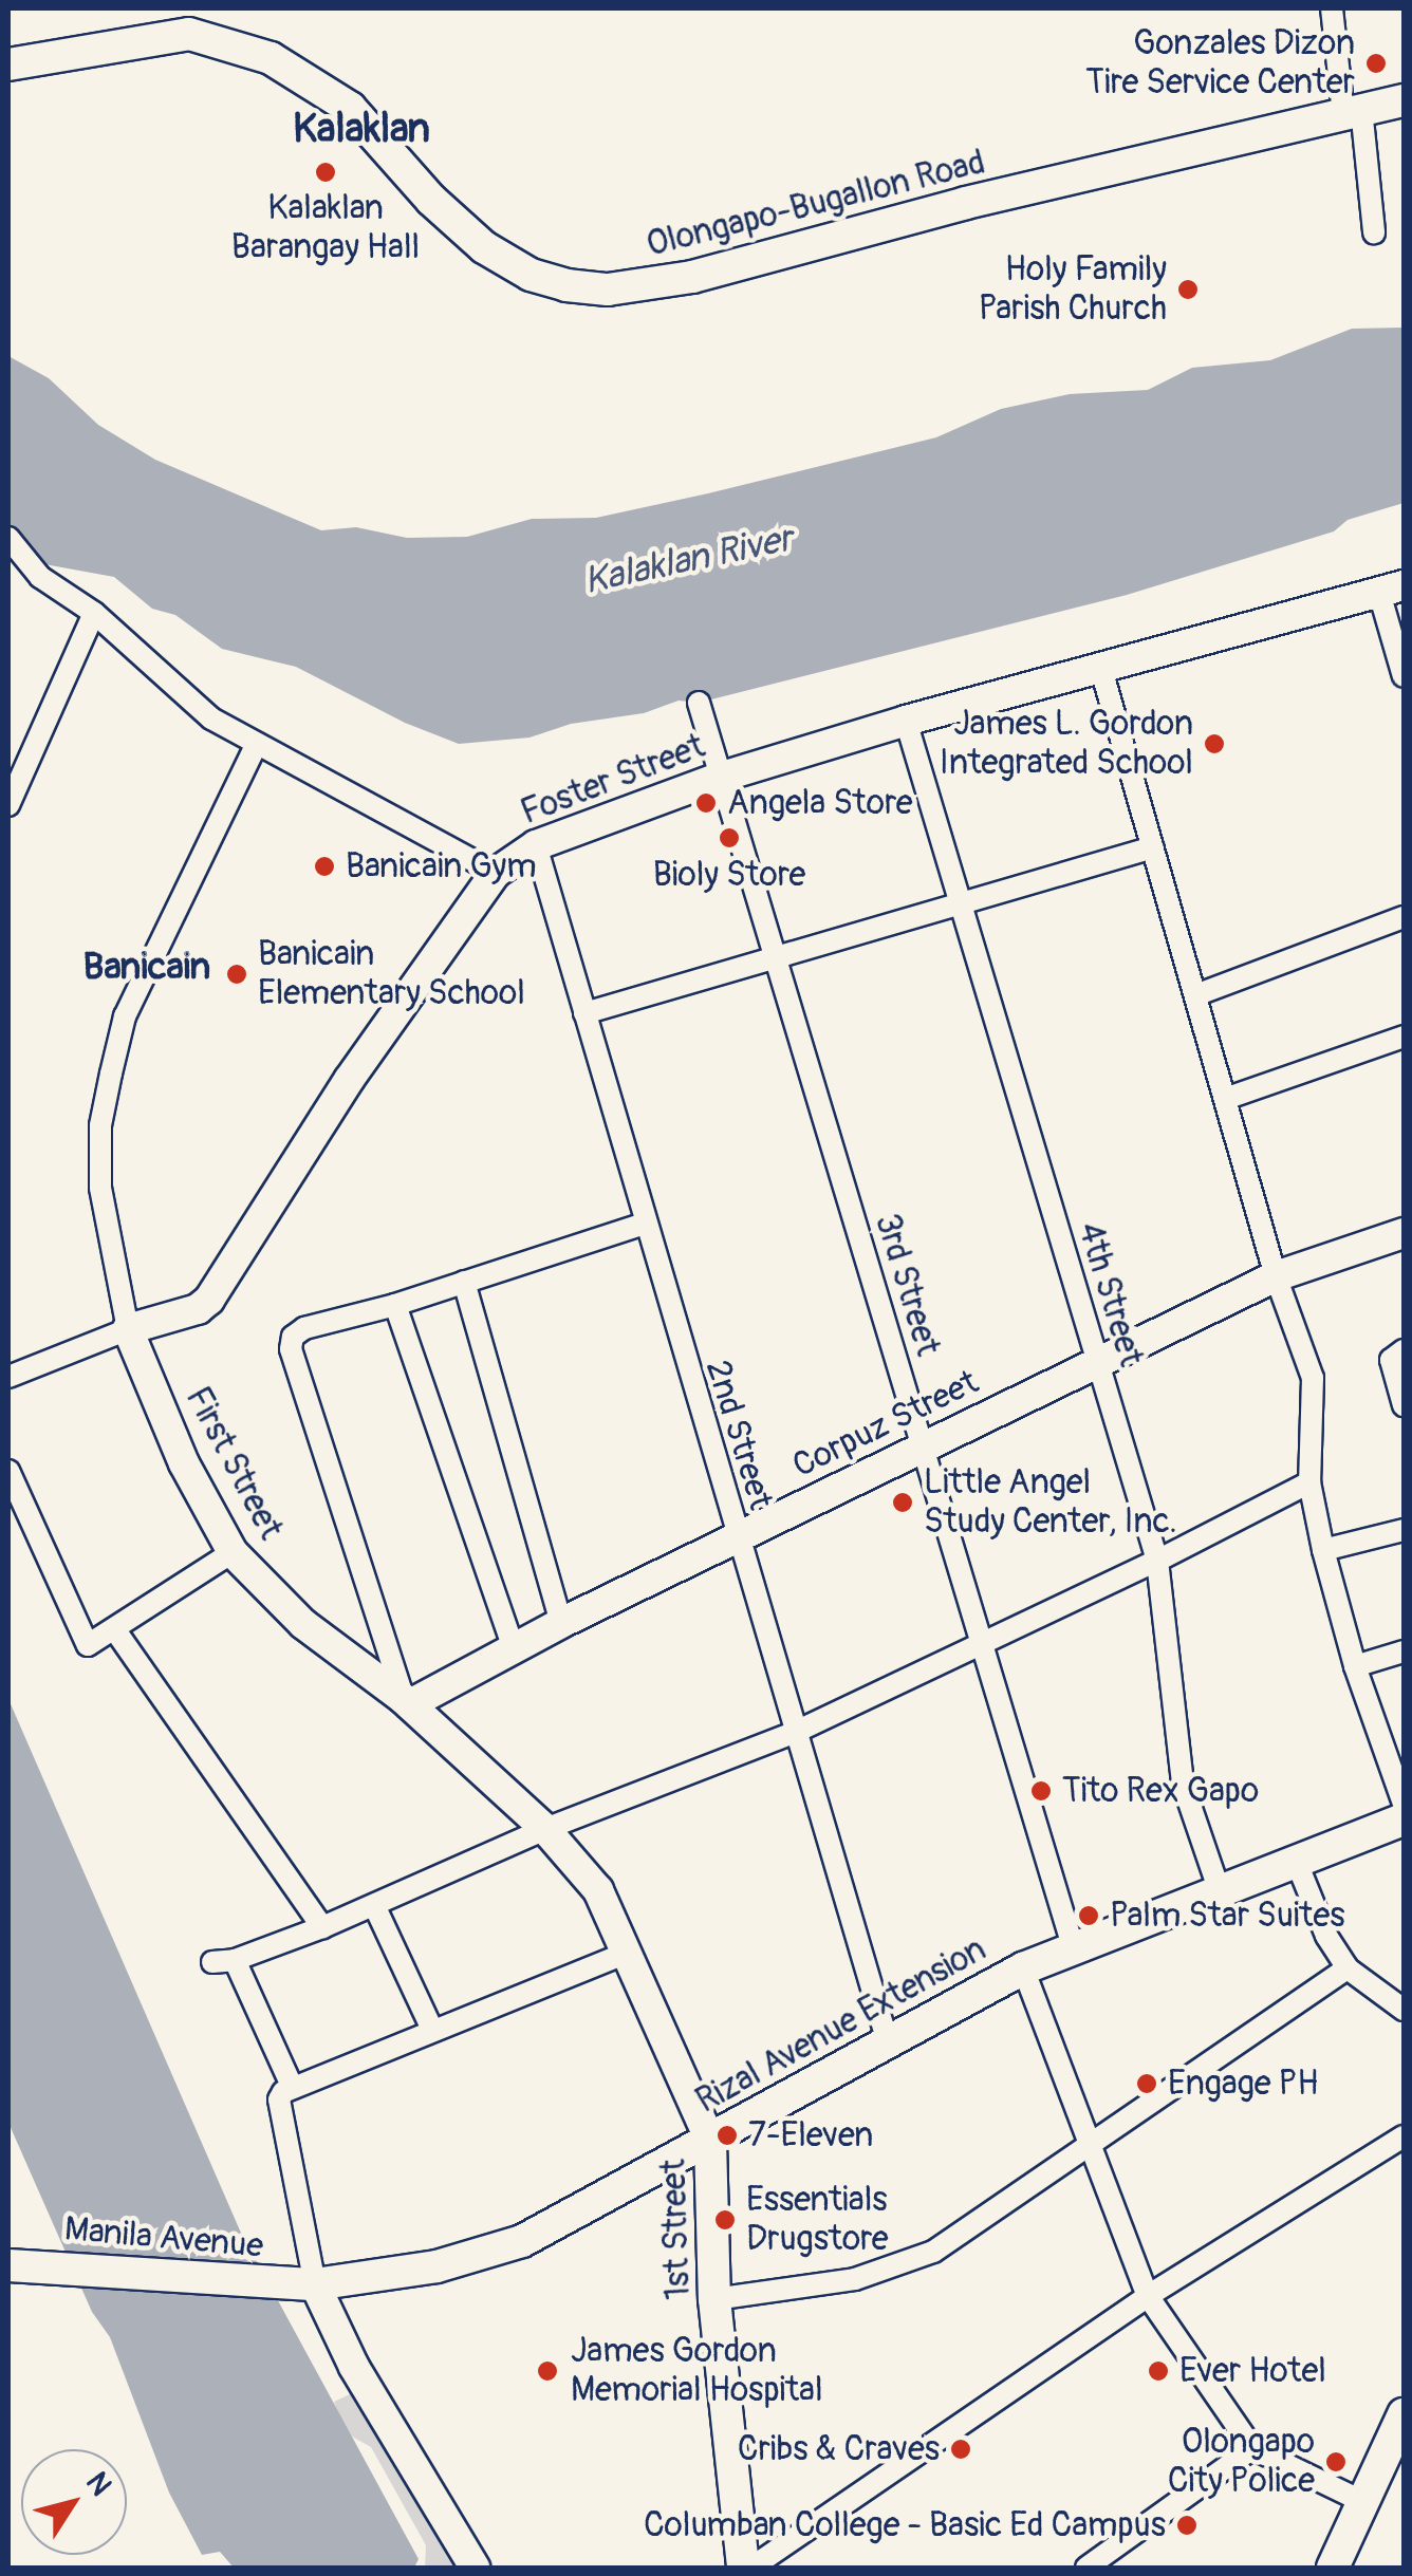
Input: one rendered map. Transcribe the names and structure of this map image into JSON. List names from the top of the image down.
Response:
{
  "streets": {
    "main road": [
      "Olongapo-Bugallon Road",
      "Rizal Avenue Extension",
      "1st Street",
      "Manila Avenue"
    ],
    "street": [
      "Foster Street",
      "3rd Street",
      "4th Street",
      "Corpuz Street",
      "2nd Street",
      "First Street"
    ]
  },
  "crossings": [
    ["Foster Street", "3rd Street"],
    ["Foster Street", "4th Street"],
    ["Foster Street", "2nd Street"],
    ["Foster Street", "First Street"],
    ["3rd Street", "Corpuz Street"],
    ["3rd Street", "Rizal Avenue Extension"],
    ["4th Street", "Corpuz Street"],
    ["4th Street", "Rizal Avenue Extension"],
    ["Corpuz Street", "2nd Street"],
    ["Corpuz Street", "First Street"],
    ["2nd Street", "Rizal Avenue Extension"],
    ["First Street", "Rizal Avenue Extension"],
    ["First Street", "1st Street"],
    ["Rizal Avenue Extension", "1st Street"],
    ["Rizal Avenue Extension", "Manila Avenue"]
  ],
  "districts": ["Kalaklan", "Banicain"],
  "water": ["Kalaklan River"],
  "places": [
    "Gonzales Dizon Tire Service Center",
    "Kalaklan Barangay Hall",
    "Holy Family Parish Church",
    "James L. Gordon Integrated School",
    "Angela Store",
    "Bioly Store",
    "Banicain Gym",
    "Banicain Elementary School",
    "Little Angel Study Center, Inc.",
    "Tito Rex Gapo",
    "Palm Star Suites",
    "Engage PH",
    "7-Eleven",
    "Essentials Drugstore",
    "James Gordon Memorial Hospital",
    "Ever Hotel",
    "Cribs & Craves",
    "Olongapo City Police",
    "Columban College - Basic Ed Campus"
  ],
  "north": "top right"
}
